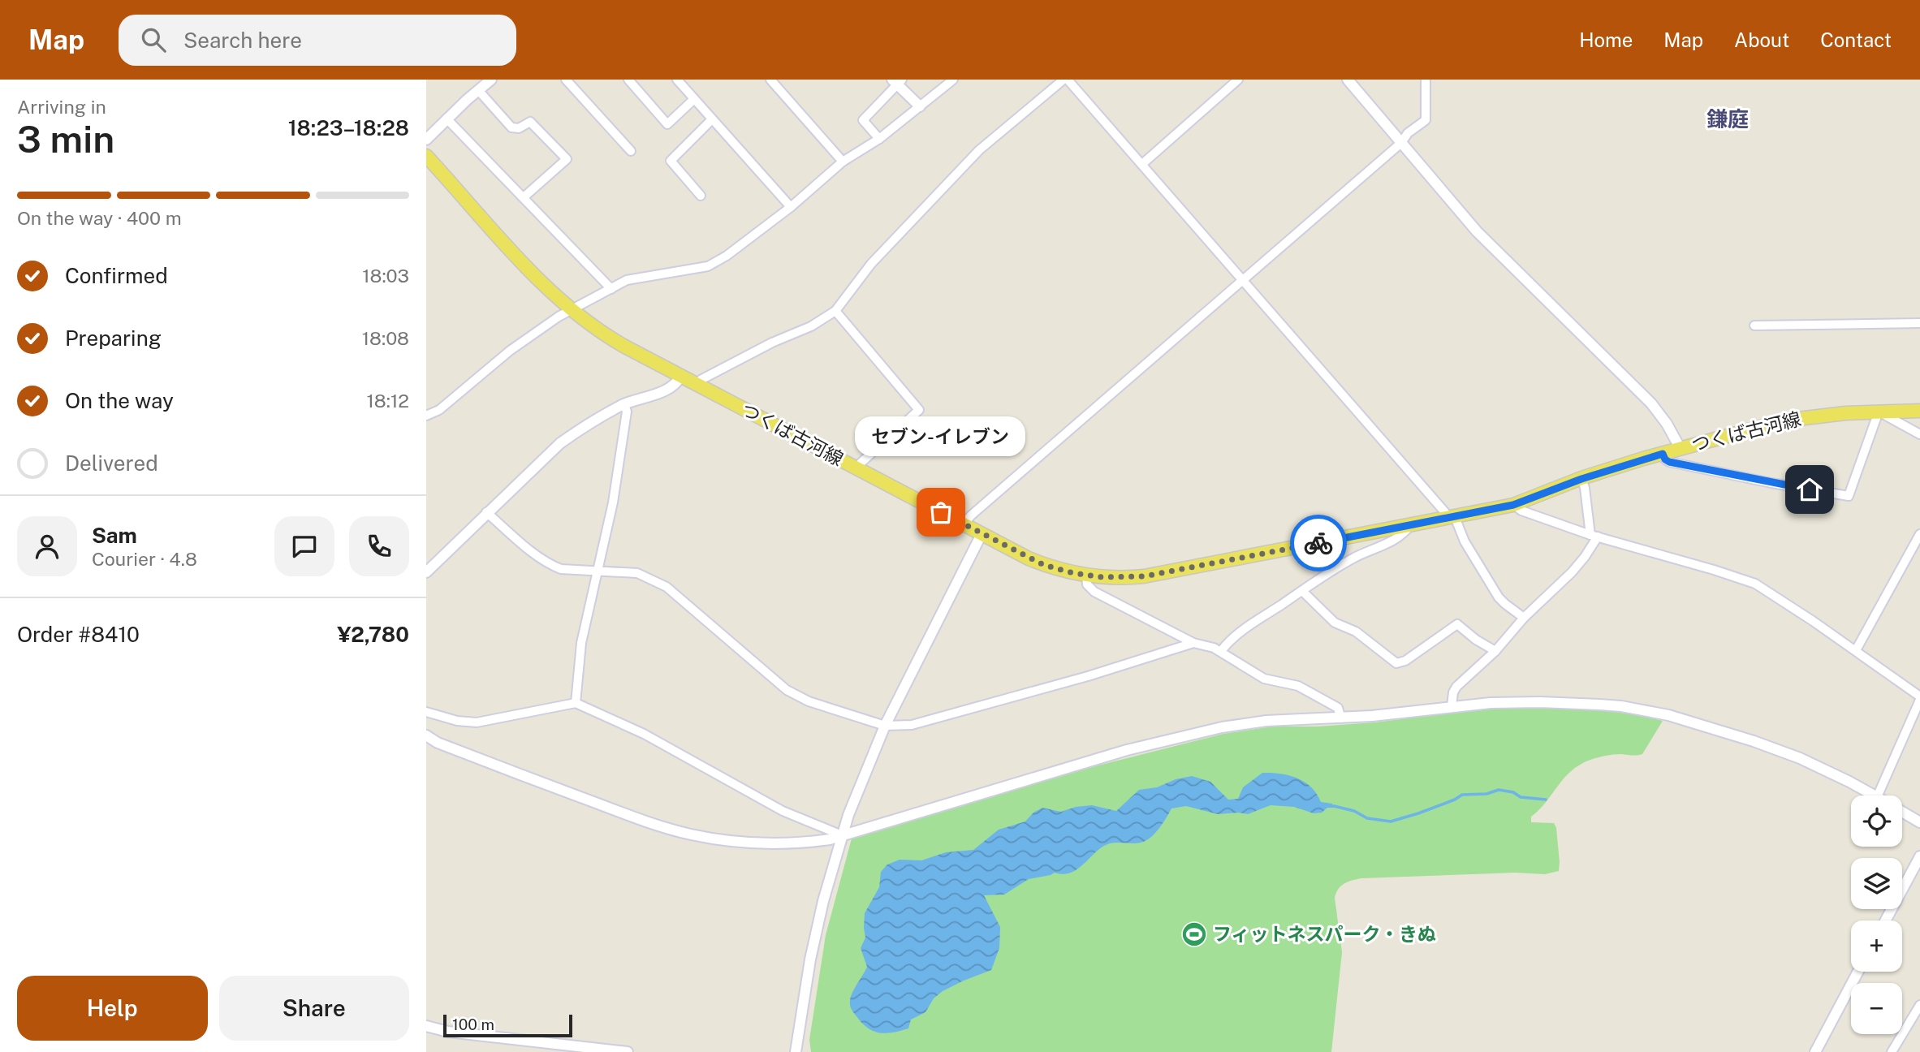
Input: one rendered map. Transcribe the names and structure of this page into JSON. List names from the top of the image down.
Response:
{
  "streets": {
    "main road": ["つくば古河線"]
  },
  "districts": ["鎌庭"],
  "places": {
    "other": ["セブン-イレブン"],
    "sports": ["フィットネスパーク・きぬ"]
  },
  "scale_bar": "100 m",
  "page": {
    "header": "Map",
    "search": "Search here",
    "nav": [
      "Home",
      "Map",
      "About",
      "Contact"
    ],
    "heading": ["3 min", "Arriving in", "18:23–18:28"],
    "panel": [
      "Sam",
      "Courier · 4.8",
      "Order #8410",
      "¥2,780"
    ],
    "bar": "On the way · 400 m",
    "list": [
      ["Confirmed", "18:03"],
      ["Preparing", "18:08"],
      ["On the way", "18:12"],
      "Delivered"
    ],
    "bubble": "セブン-イレブン",
    "map_buttons": ["+", "−"],
    "buttons": ["Help", "Share"],
    "scale": "100 m"
  }
}
